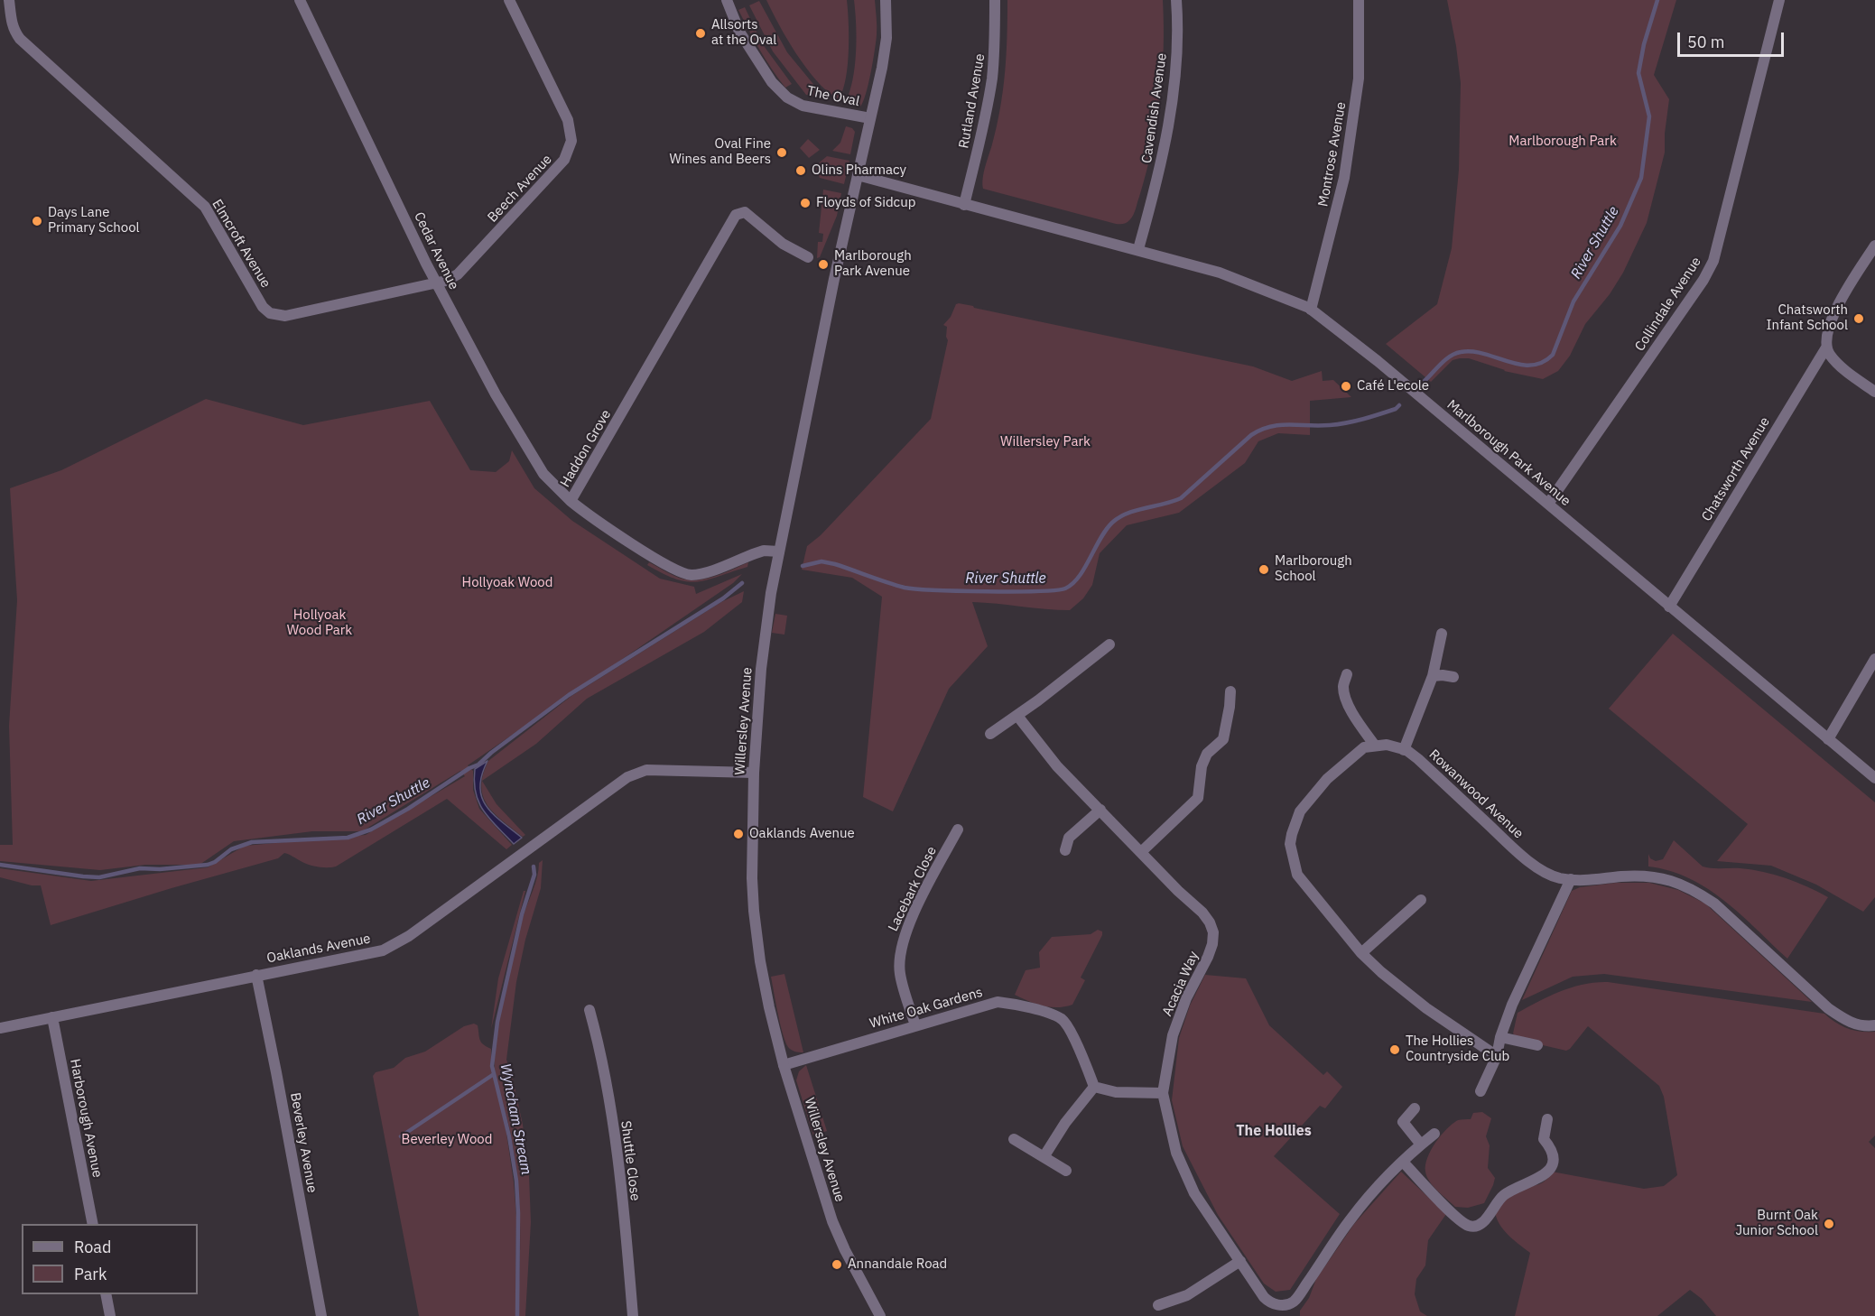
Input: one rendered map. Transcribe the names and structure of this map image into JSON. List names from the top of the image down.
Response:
{
  "streets": {
    "street": [
      "The Oval",
      "Rutland Avenue",
      "Cavendish Avenue",
      "Montrose Avenue",
      "Beech Avenue",
      "Elmcroft Avenue",
      "Cedar Avenue",
      "Collindale Avenue",
      "Haddon Grove",
      "Marlborough Park Avenue",
      "Chatsworth Avenue",
      "Willersley Avenue",
      "Rowanwood Avenue",
      "Lacebark Close",
      "Oaklands Avenue",
      "Acacia Way",
      "White Oak Gardens",
      "Harborough Avenue",
      "Beverley Avenue",
      "Shuttle Close"
    ]
  },
  "crossings": [
    ["The Oval", "Willersley Avenue"],
    ["Rutland Avenue", "Marlborough Park Avenue"],
    ["Cavendish Avenue", "Marlborough Park Avenue"],
    ["Montrose Avenue", "Marlborough Park Avenue"],
    ["Beech Avenue", "Elmcroft Avenue"],
    ["Beech Avenue", "Cedar Avenue"],
    ["Elmcroft Avenue", "Cedar Avenue"],
    ["Cedar Avenue", "Haddon Grove"],
    ["Collindale Avenue", "Marlborough Park Avenue"],
    ["Haddon Grove", "Willersley Avenue"],
    ["Marlborough Park Avenue", "Chatsworth Avenue"],
    ["Marlborough Park Avenue", "Willersley Avenue"],
    ["Willersley Avenue", "Oaklands Avenue"],
    ["Willersley Avenue", "White Oak Gardens"],
    ["Lacebark Close", "White Oak Gardens"],
    ["Oaklands Avenue", "Harborough Avenue"],
    ["Oaklands Avenue", "Beverley Avenue"]
  ],
  "districts": ["The Hollies"],
  "water": ["River Shuttle", "Wyncham Stream"],
  "parks": [
    "Marlborough Park",
    "Willersley Park",
    "Hollyoak Wood",
    "Hollyoak Wood Park",
    "Beverley Wood"
  ],
  "places": [
    "Allsorts at the Oval",
    "Oval Fine Wines and Beers",
    "Olins Pharmacy",
    "Floyds of Sidcup",
    "Days Lane Primary School",
    "Marlborough Park Avenue",
    "Chatsworth Infant School",
    "Café L'ecole",
    "Marlborough School",
    "Oaklands Avenue",
    "The Hollies Countryside Club",
    "Burnt Oak Junior School",
    "Annandale Road"
  ],
  "legend": ["Road", "Park"],
  "scale_bar": "50 m"
}
